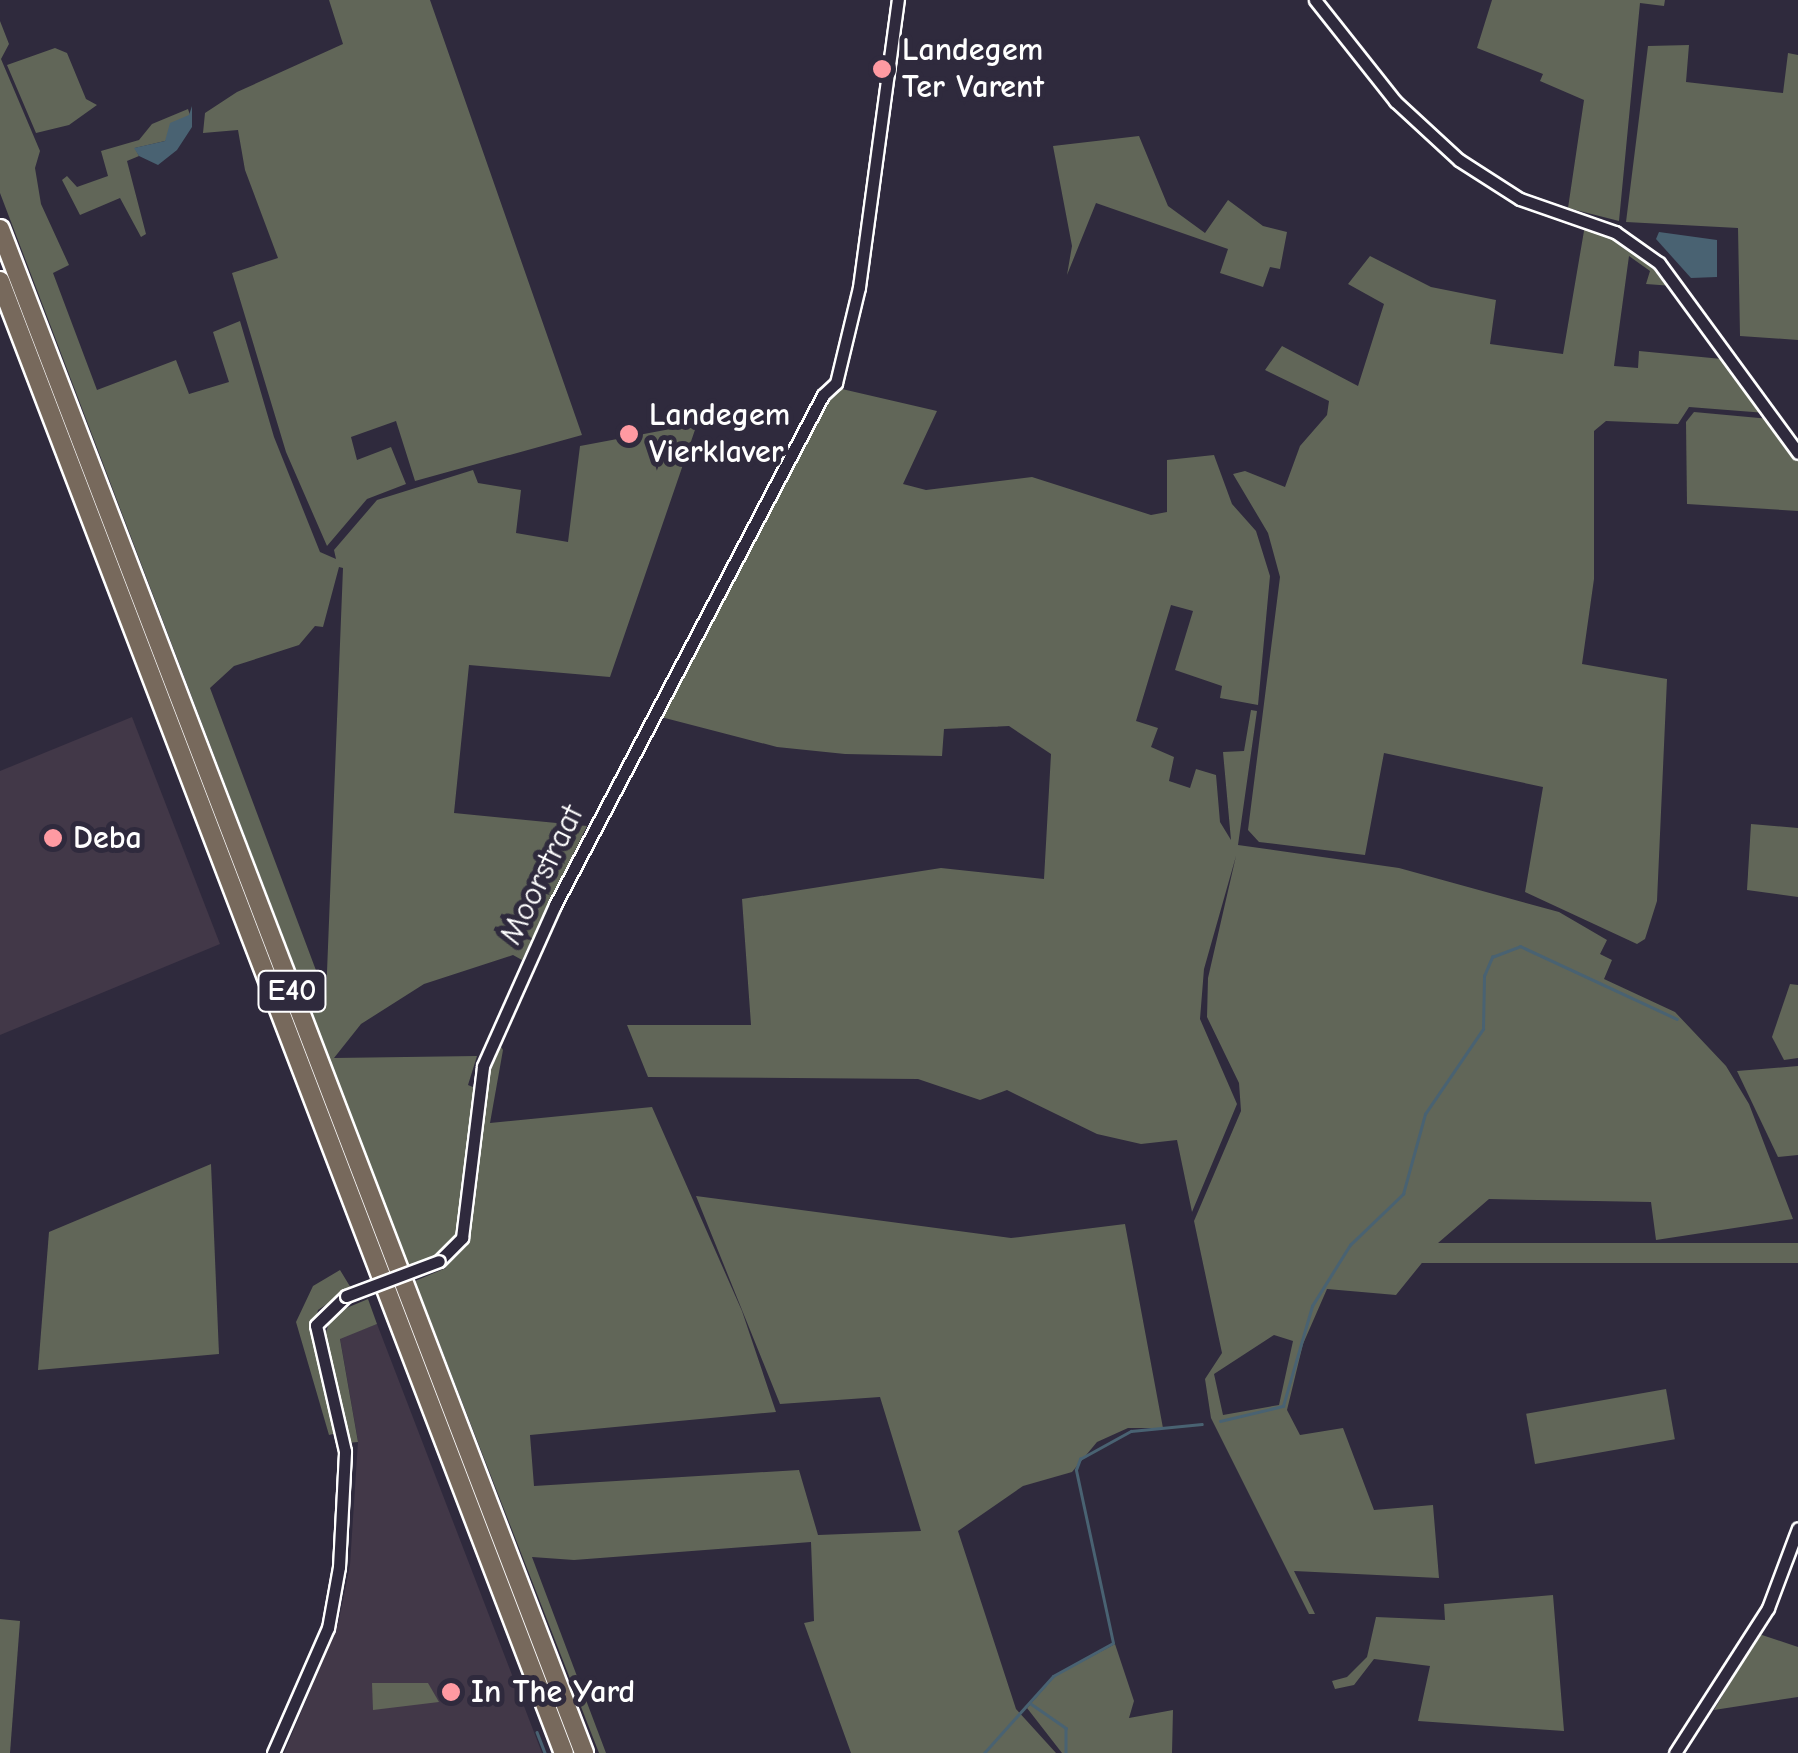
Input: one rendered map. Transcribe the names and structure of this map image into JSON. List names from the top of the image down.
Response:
{
  "streets": {
    "highway": ["E40"],
    "street": ["Moorstraat"]
  },
  "places": [
    "Landegem Ter Varent",
    "Landegem Vierklaver",
    "Deba",
    "In The Yard"
  ]
}
